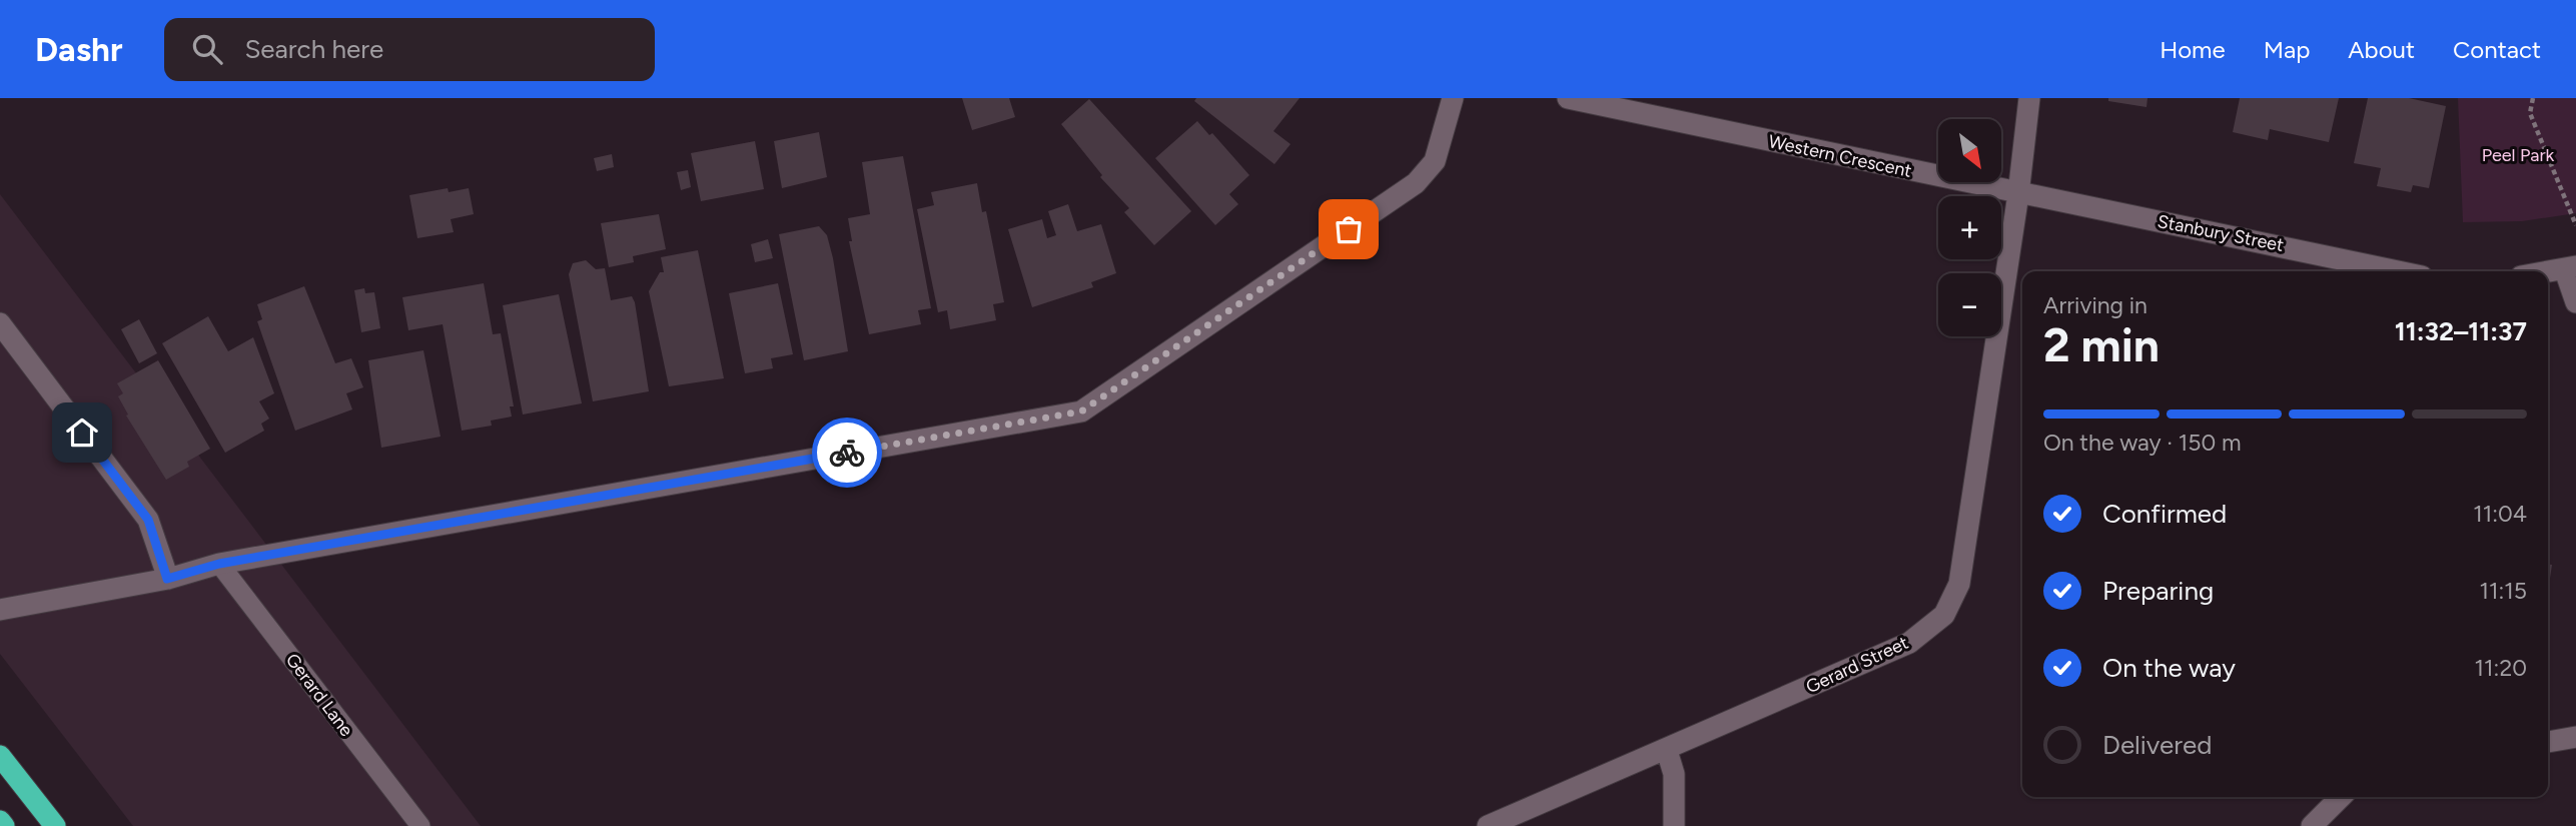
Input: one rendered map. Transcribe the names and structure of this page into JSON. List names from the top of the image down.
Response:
{
  "streets": {
    "street": ["Western Crescent", "Stanbury Street", "Gerard Street"],
    "lane": ["Gerard Lane"]
  },
  "crossings": [
    ["Western Crescent", "Stanbury Street"],
    ["Western Crescent", "Gerard Street"],
    ["Stanbury Street", "Gerard Street"]
  ],
  "parks": ["Peel Park"],
  "north": "bottom right",
  "page": {
    "header": "Dashr",
    "search": "Search here",
    "nav": [
      "Home",
      "Map",
      "About",
      "Contact"
    ],
    "map_buttons": ["+", "−"],
    "heading": ["2 min", "Arriving in", "11:32–11:37"],
    "bar": "On the way · 150 m",
    "list": [
      ["Confirmed", "11:04"],
      ["Preparing", "11:15"],
      ["On the way", "11:20"],
      "Delivered"
    ]
  }
}
